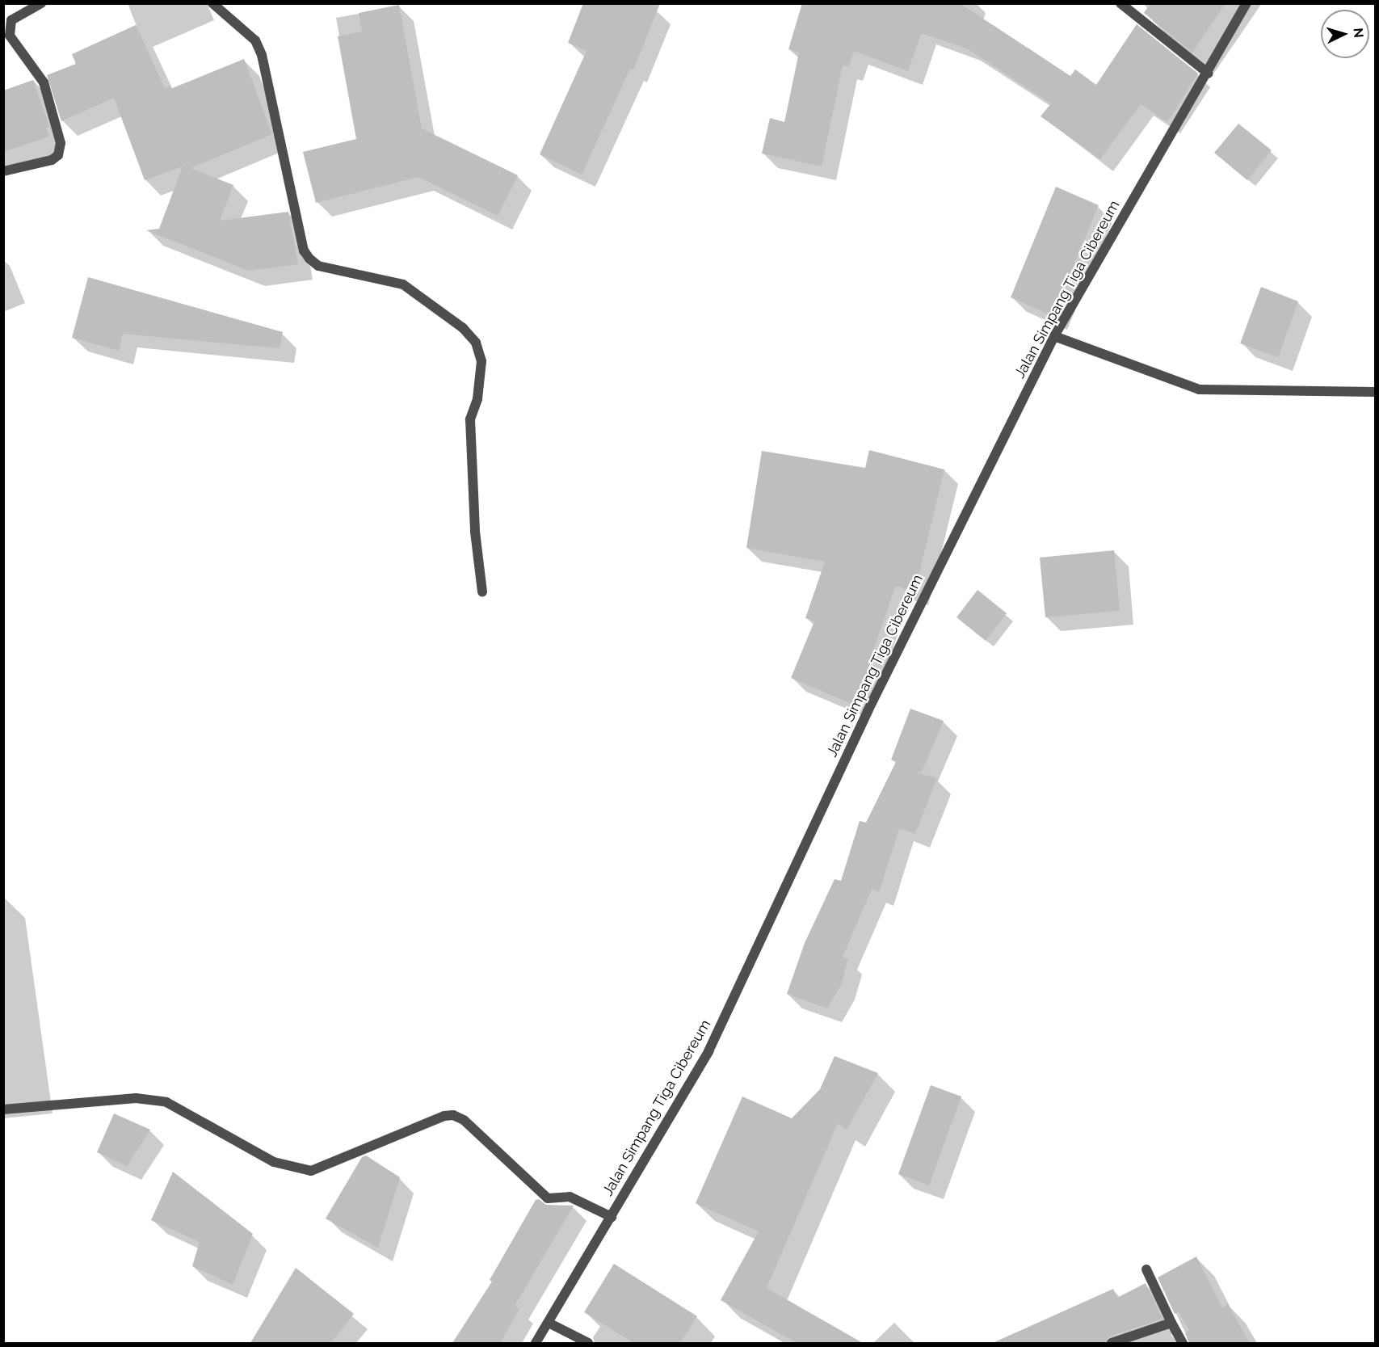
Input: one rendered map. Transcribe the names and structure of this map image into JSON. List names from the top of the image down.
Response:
{
  "streets": {
    "street": ["Jalan Simpang Tiga Cibereum"]
  },
  "north": "right"
}
